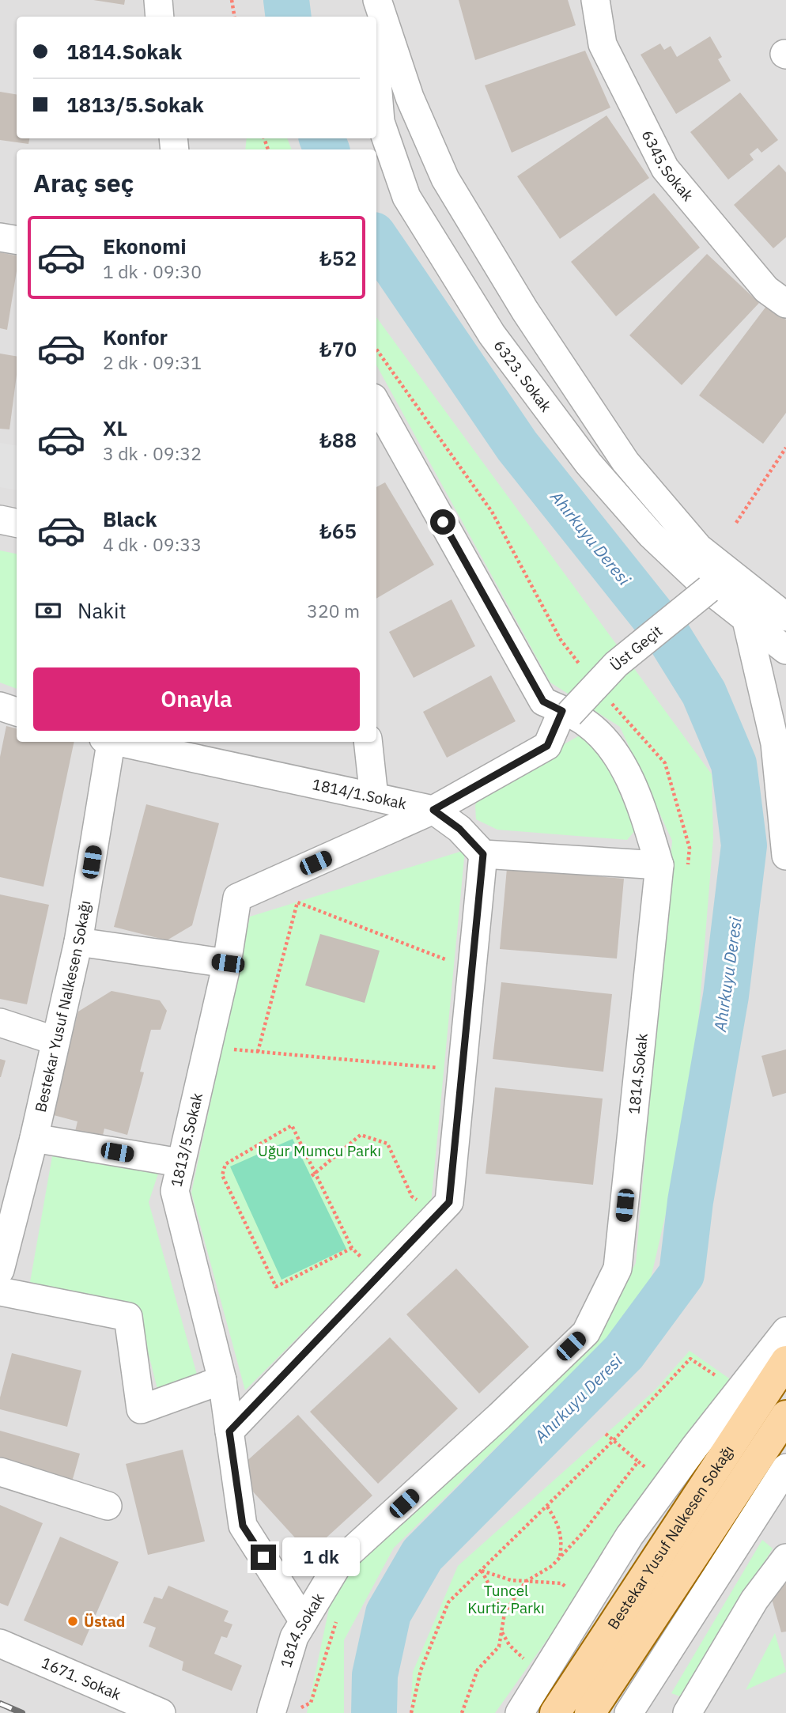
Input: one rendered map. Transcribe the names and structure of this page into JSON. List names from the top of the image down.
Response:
{
  "streets": {
    "main road": ["Bestekar Yusuf Nalkesen Sokağı"],
    "street": [
      "6345.Sokak",
      "6323. Sokak",
      "Üst Geçit",
      "1814/1.Sokak",
      "1814.Sokak",
      "1813/5.Sokak",
      "1671. Sokak"
    ]
  },
  "crossings": [
    ["6323. Sokak", "Üst Geçit"],
    ["Üst Geçit", "1814.Sokak"],
    ["1814/1.Sokak", "1813/5.Sokak"],
    ["1814.Sokak", "1813/5.Sokak"]
  ],
  "water": ["Ahırkuyu Deresi"],
  "parks": ["Uğur Mumcu Parkı", "Tuncel Kurtiz Parkı"],
  "places": ["Üstad"],
  "page": {
    "banner": ["1814.Sokak", "1813/5.Sokak"],
    "heading": "Araç seç",
    "list": [
      {
        "name": "Ekonomi",
        "note": "1 dk · 09:30",
        "value": "₺52"
      },
      {
        "name": "Konfor",
        "note": "2 dk · 09:31",
        "value": "₺70"
      },
      {
        "name": "XL",
        "note": "3 dk · 09:32",
        "value": "₺88"
      },
      {
        "name": "Black",
        "note": "4 dk · 09:33",
        "value": "₺65"
      }
    ],
    "pay": ["Nakit", "320 m"],
    "buttons": "Onayla",
    "bubble": "1 dk"
  }
}
